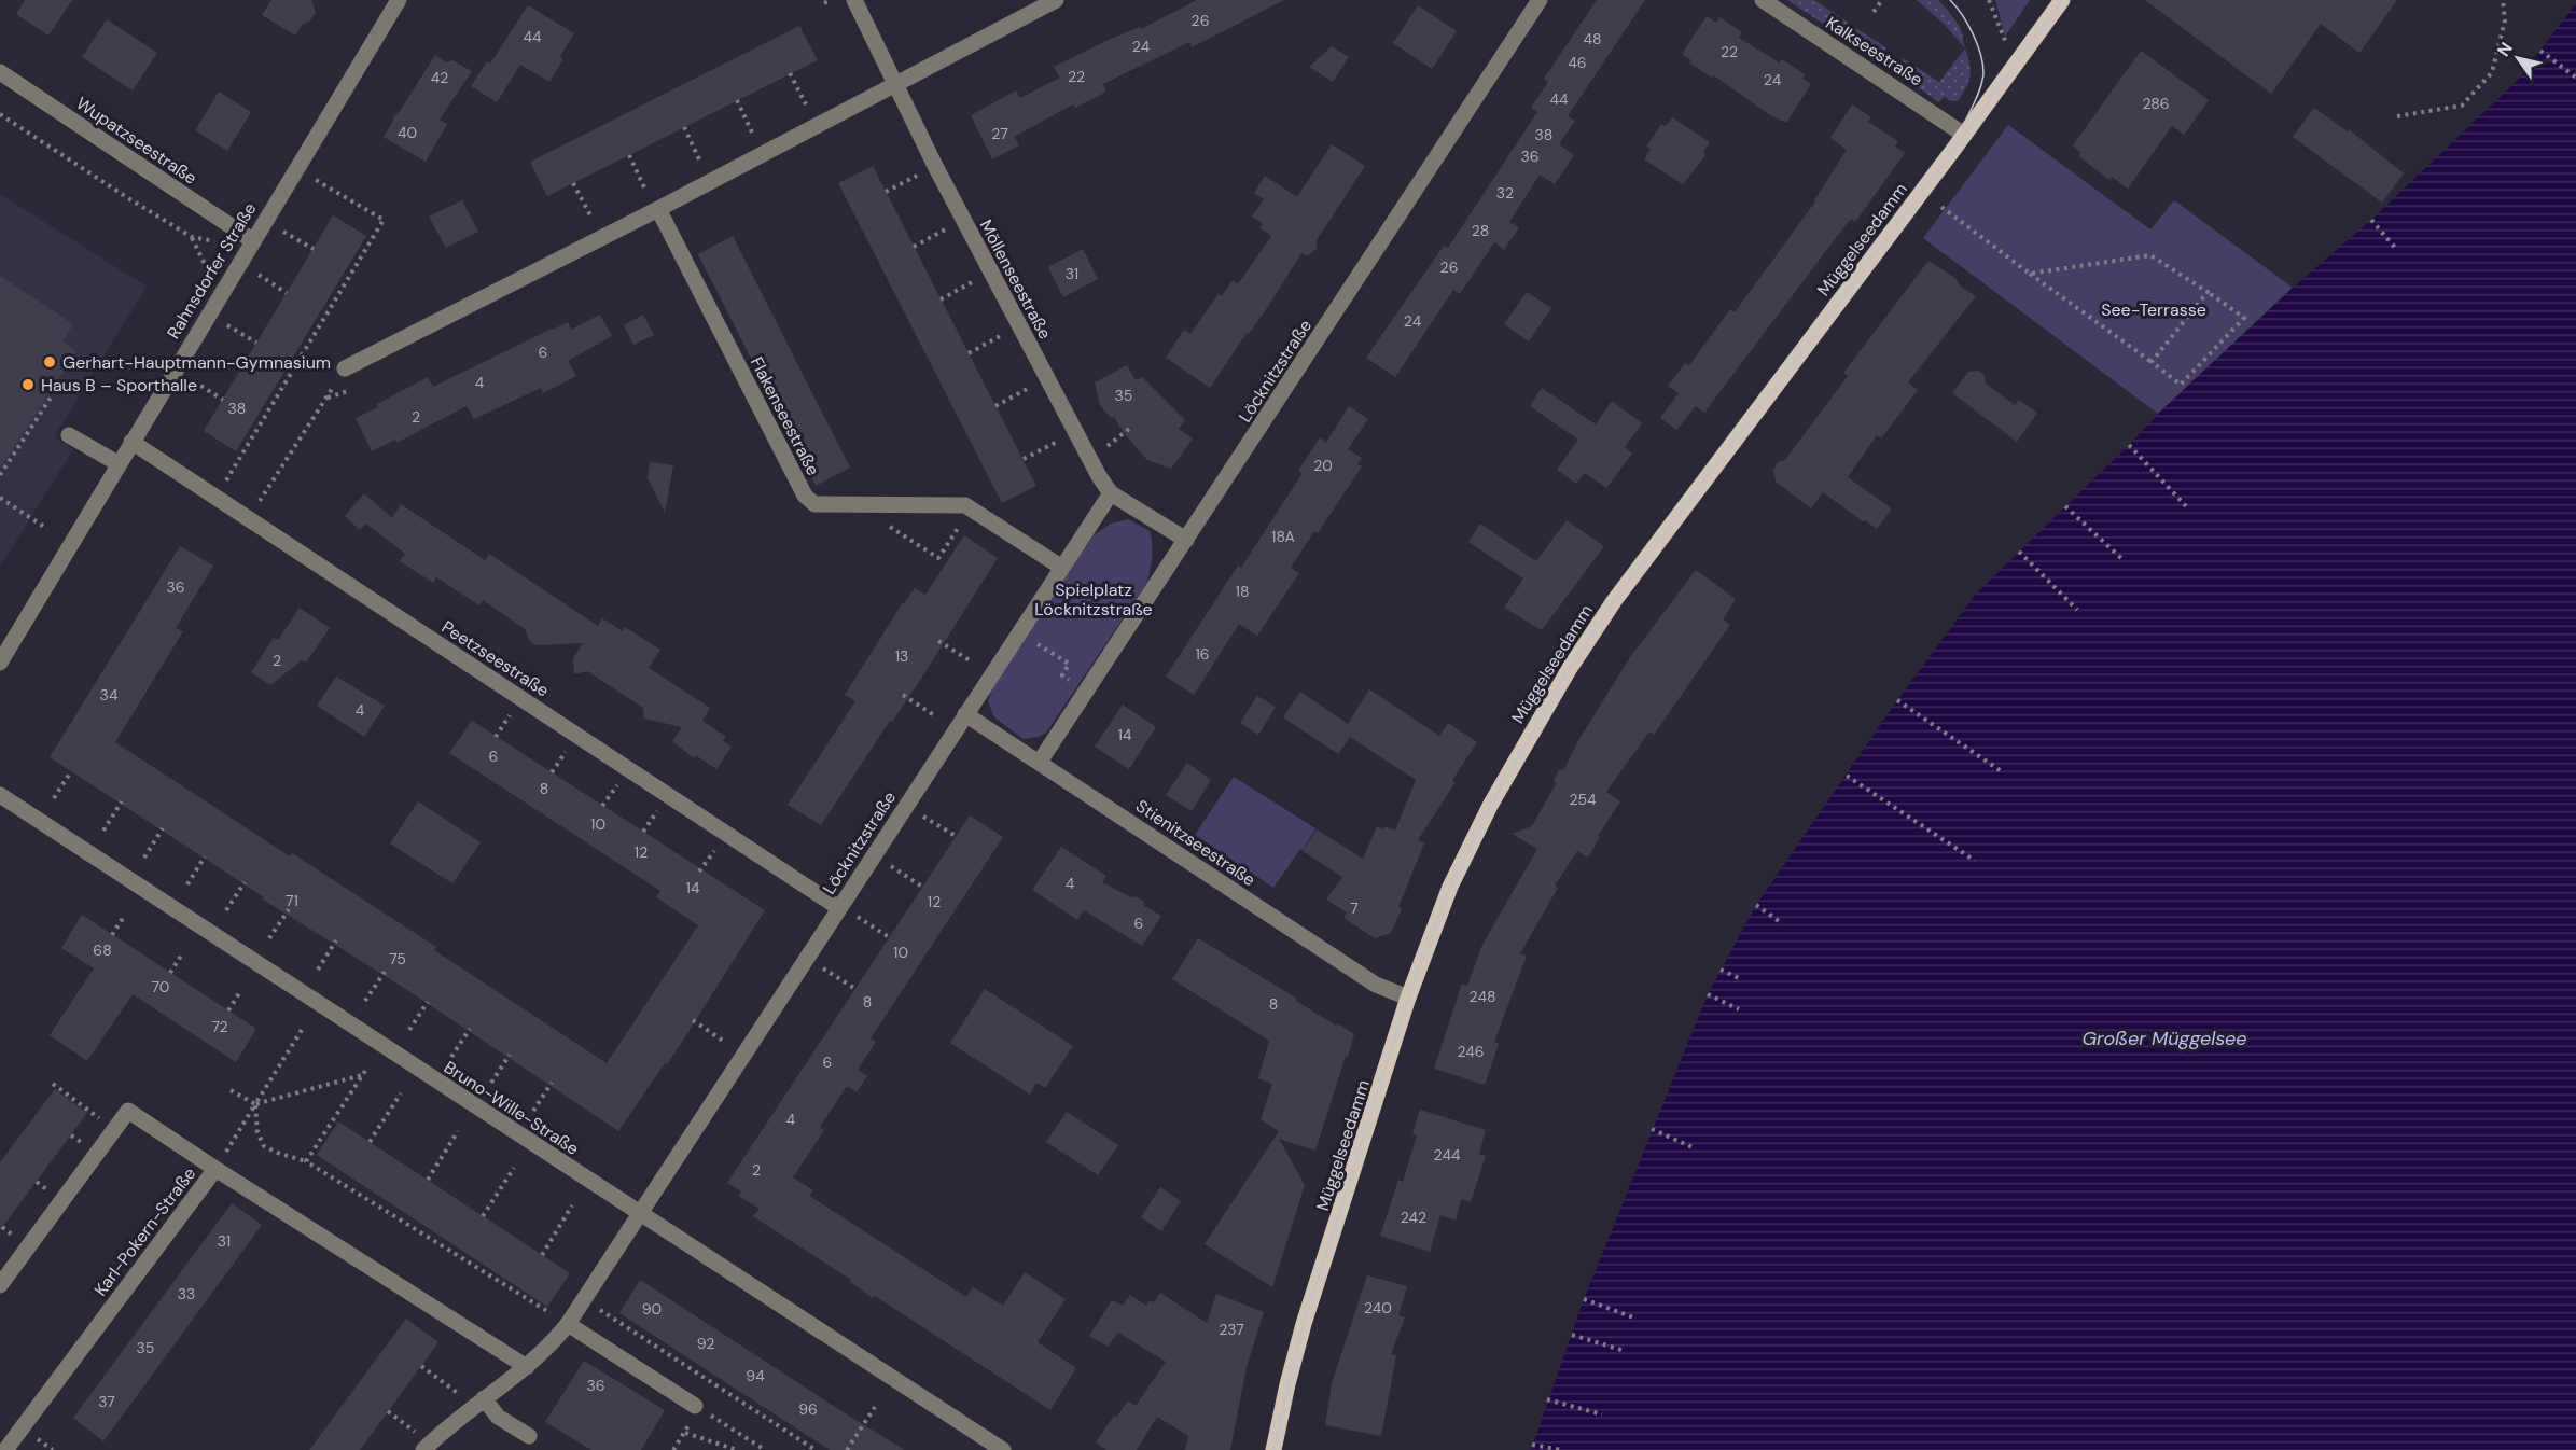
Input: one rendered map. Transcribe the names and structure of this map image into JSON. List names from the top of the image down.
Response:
{
  "streets": {
    "main road": ["Müggelseedamm"],
    "street": [
      "Kalkseestraße",
      "Wupatzseestraße",
      "Rahnsdorfer Straße",
      "Möllenseestraße",
      "Löcknitzstraße",
      "Flakenseestraße",
      "Peetzseestraße",
      "Stienitzseestraße",
      "Bruno-Wille-Straße",
      "Karl-Pokern-Straße"
    ]
  },
  "crossings": [
    ["Kalkseestraße", "Müggelseedamm"],
    ["Wupatzseestraße", "Rahnsdorfer Straße"],
    ["Müggelseedamm", "Stienitzseestraße"],
    ["Rahnsdorfer Straße", "Peetzseestraße"],
    ["Möllenseestraße", "Löcknitzstraße"],
    ["Löcknitzstraße", "Flakenseestraße"],
    ["Löcknitzstraße", "Peetzseestraße"],
    ["Löcknitzstraße", "Stienitzseestraße"],
    ["Löcknitzstraße", "Bruno-Wille-Straße"]
  ],
  "water": ["Großer Müggelsee"],
  "parks": ["See-Terrasse", "Spielplatz Löcknitzstraße"],
  "places": ["Gerhart-Hauptmann-Gymnasium", "Haus B – Sporthalle"],
  "house_numbers": [
    "26",
    "44",
    "48",
    "24",
    "22",
    "46",
    "22",
    "42",
    "24",
    "44",
    "286",
    "40",
    "27",
    "38",
    "36",
    "32",
    "28",
    "26",
    "31",
    "24",
    "6",
    "4",
    "35",
    "38",
    "2",
    "20",
    "18A",
    "36",
    "18",
    "16",
    "13",
    "2",
    "34",
    "4",
    "14",
    "6",
    "8",
    "254",
    "10",
    "12",
    "4",
    "14",
    "71",
    "12",
    "7",
    "6",
    "68",
    "10",
    "75",
    "70",
    "248",
    "8",
    "8",
    "72",
    "246",
    "6",
    "4",
    "244",
    "2",
    "242",
    "31",
    "33",
    "240",
    "90",
    "237",
    "92",
    "35",
    "94",
    "36",
    "37",
    "96"
  ],
  "north": "top left"
}
